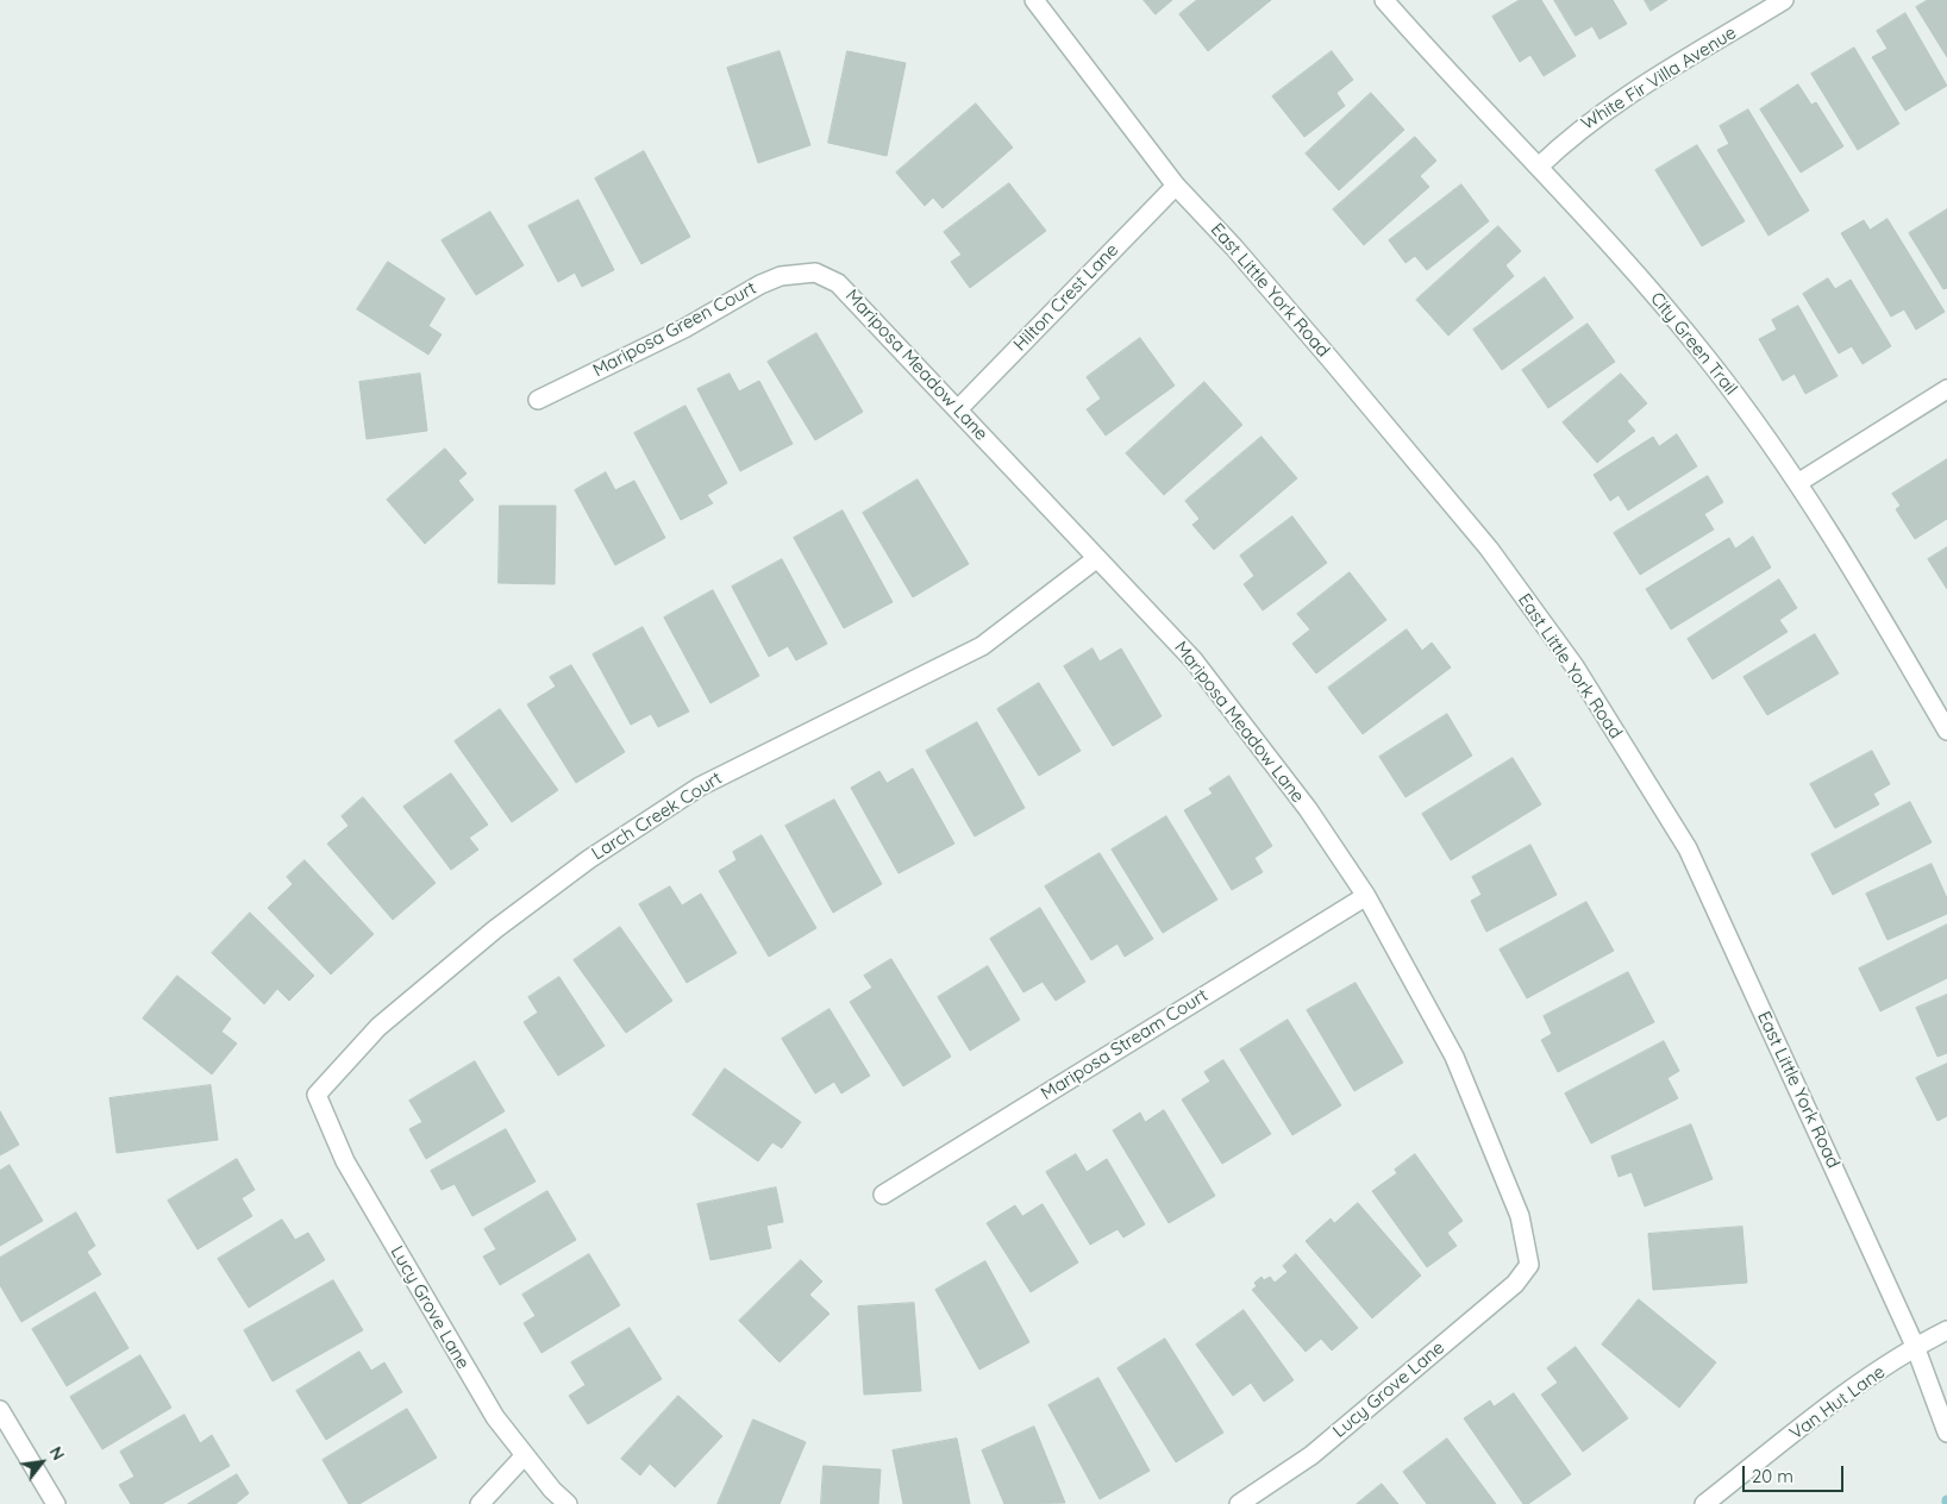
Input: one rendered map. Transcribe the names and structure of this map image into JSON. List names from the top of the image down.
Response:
{
  "streets": {
    "street": [
      "White Fir Villa Avenue",
      "East Little York Road",
      "Hilton Crest Lane",
      "Mariposa Green Court",
      "City Green Trail",
      "Mariposa Meadow Lane",
      "Larch Creek Court",
      "Mariposa Stream Court",
      "Lucy Grove Lane",
      "Van Hut Lane"
    ]
  },
  "crossings": [
    ["White Fir Villa Avenue", "City Green Trail"],
    ["East Little York Road", "Hilton Crest Lane"],
    ["East Little York Road", "Van Hut Lane"],
    ["Hilton Crest Lane", "Mariposa Meadow Lane"],
    ["Mariposa Green Court", "Mariposa Meadow Lane"],
    ["Mariposa Meadow Lane", "Larch Creek Court"],
    ["Mariposa Meadow Lane", "Mariposa Stream Court"],
    ["Mariposa Meadow Lane", "Lucy Grove Lane"],
    ["Larch Creek Court", "Lucy Grove Lane"]
  ],
  "scale_bar": "20 m",
  "north": "top right"
}
